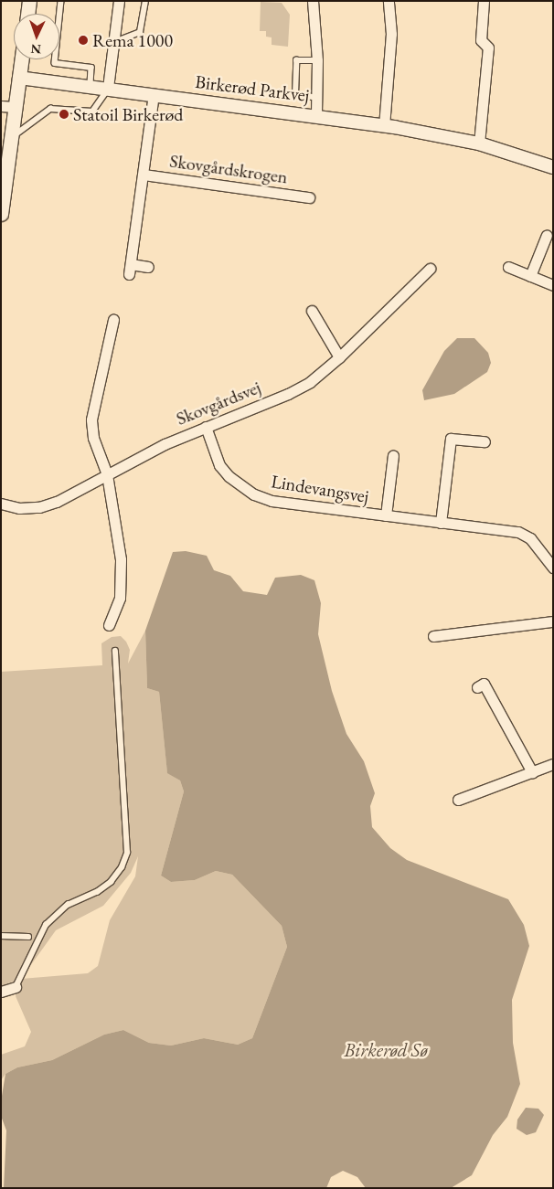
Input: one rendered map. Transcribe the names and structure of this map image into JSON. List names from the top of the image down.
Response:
{
  "streets": {
    "street": [
      "Birkerød Parkvej",
      "Skovgårdskrogen",
      "Skovgårdsvej",
      "Lindevangsvej"
    ]
  },
  "crossings": [
    ["Birkerød Parkvej", "Skovgårdskrogen"],
    ["Skovgårdsvej", "Lindevangsvej"]
  ],
  "water": ["Birkerød Sø"],
  "places": ["Rema 1000", "Statoil Birkerød"],
  "north": "bottom"
}
